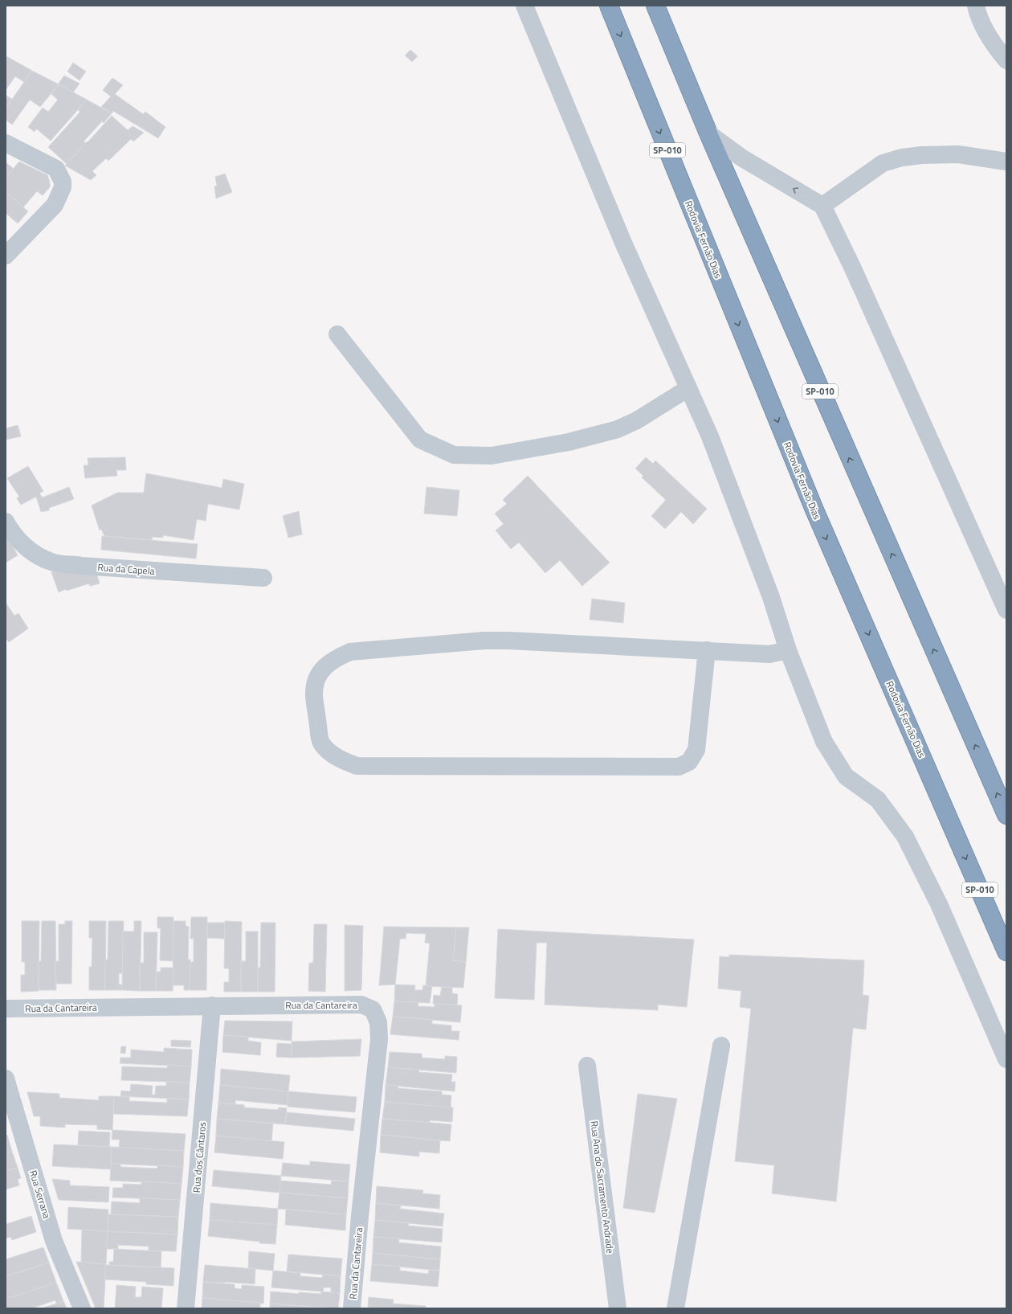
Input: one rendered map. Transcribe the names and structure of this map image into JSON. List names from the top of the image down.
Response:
{
  "streets": {
    "highway": ["SP-010", "Rodovia Fernão Dias"],
    "street": [
      "Rua da Capela",
      "Rua da Cantareira",
      "Rua dos Cântaros",
      "Rua Ana do Sacramento Andrade",
      "Rua Serrana"
    ]
  },
  "crossings": [
    ["Rua da Cantareira", "Rua dos Cântaros"]
  ]
}
